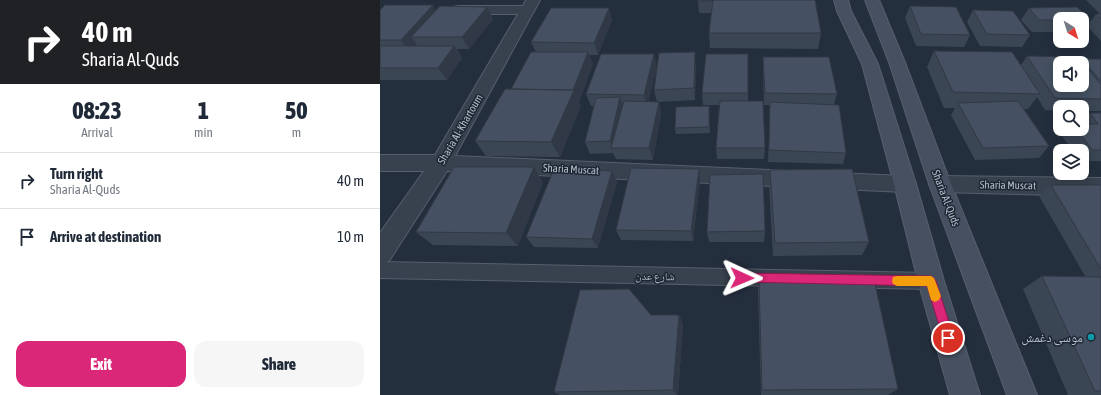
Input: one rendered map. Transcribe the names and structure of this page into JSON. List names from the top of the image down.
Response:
{
  "streets": {
    "main road": ["Sharia Al-Quds"],
    "street": ["Sharia Al-Khartoum", "Sharia Muscat"],
    "lane": ["شارع عدن"]
  },
  "crossings": [
    ["Sharia Al-Khartoum", "Sharia Muscat"],
    ["Sharia Muscat", "Sharia Al-Quds"]
  ],
  "places": ["موسى دغمش"],
  "north": "bottom right",
  "page": {
    "turn": ["40 m", "Sharia Al-Quds"],
    "eta": [
      "08:23",
      "Arrival",
      "1",
      "min",
      "50",
      "m"
    ],
    "list": [
      {
        "name": "Turn right",
        "note": "Sharia Al-Quds",
        "value": "40 m"
      },
      {
        "name": "Arrive at destination",
        "value": "10 m"
      }
    ],
    "buttons": ["Exit", "Share"]
  }
}
